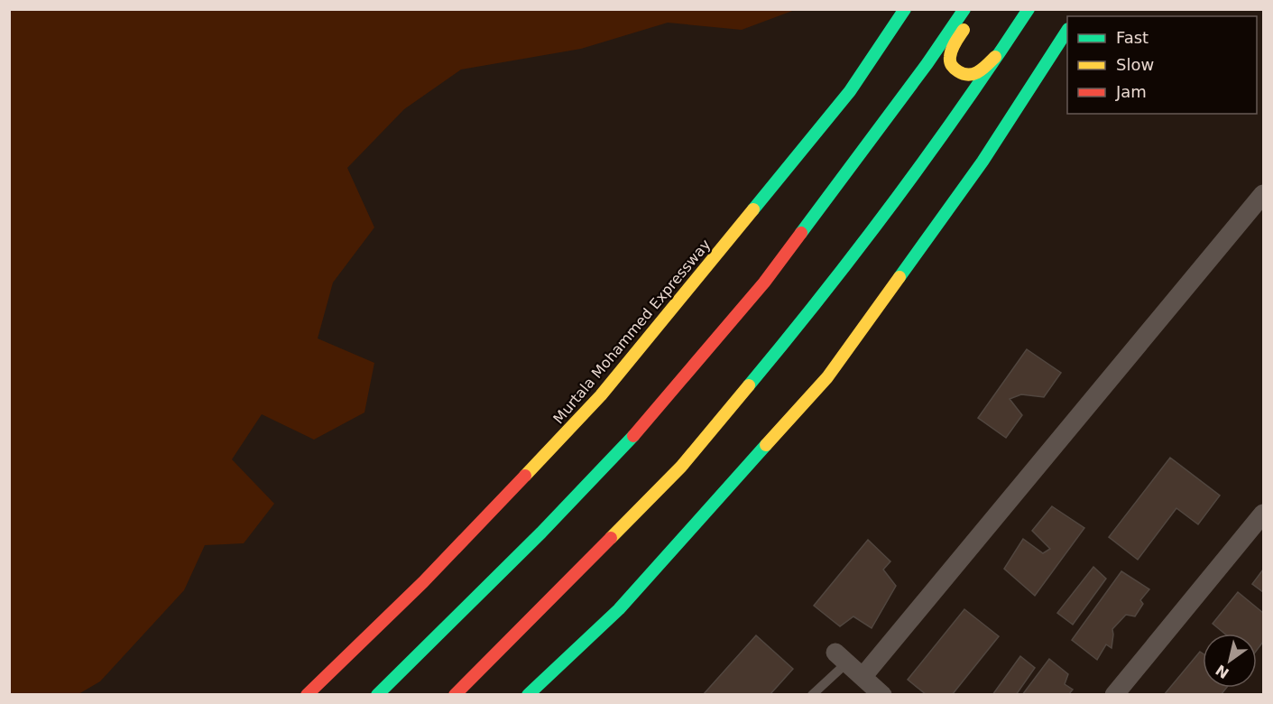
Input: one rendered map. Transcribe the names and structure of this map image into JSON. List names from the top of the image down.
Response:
{
  "streets": {
    "main road": ["Murtala Mohammed Expressway"]
  },
  "legend": ["Fast", "Slow", "Jam"],
  "north": "bottom left"
}
